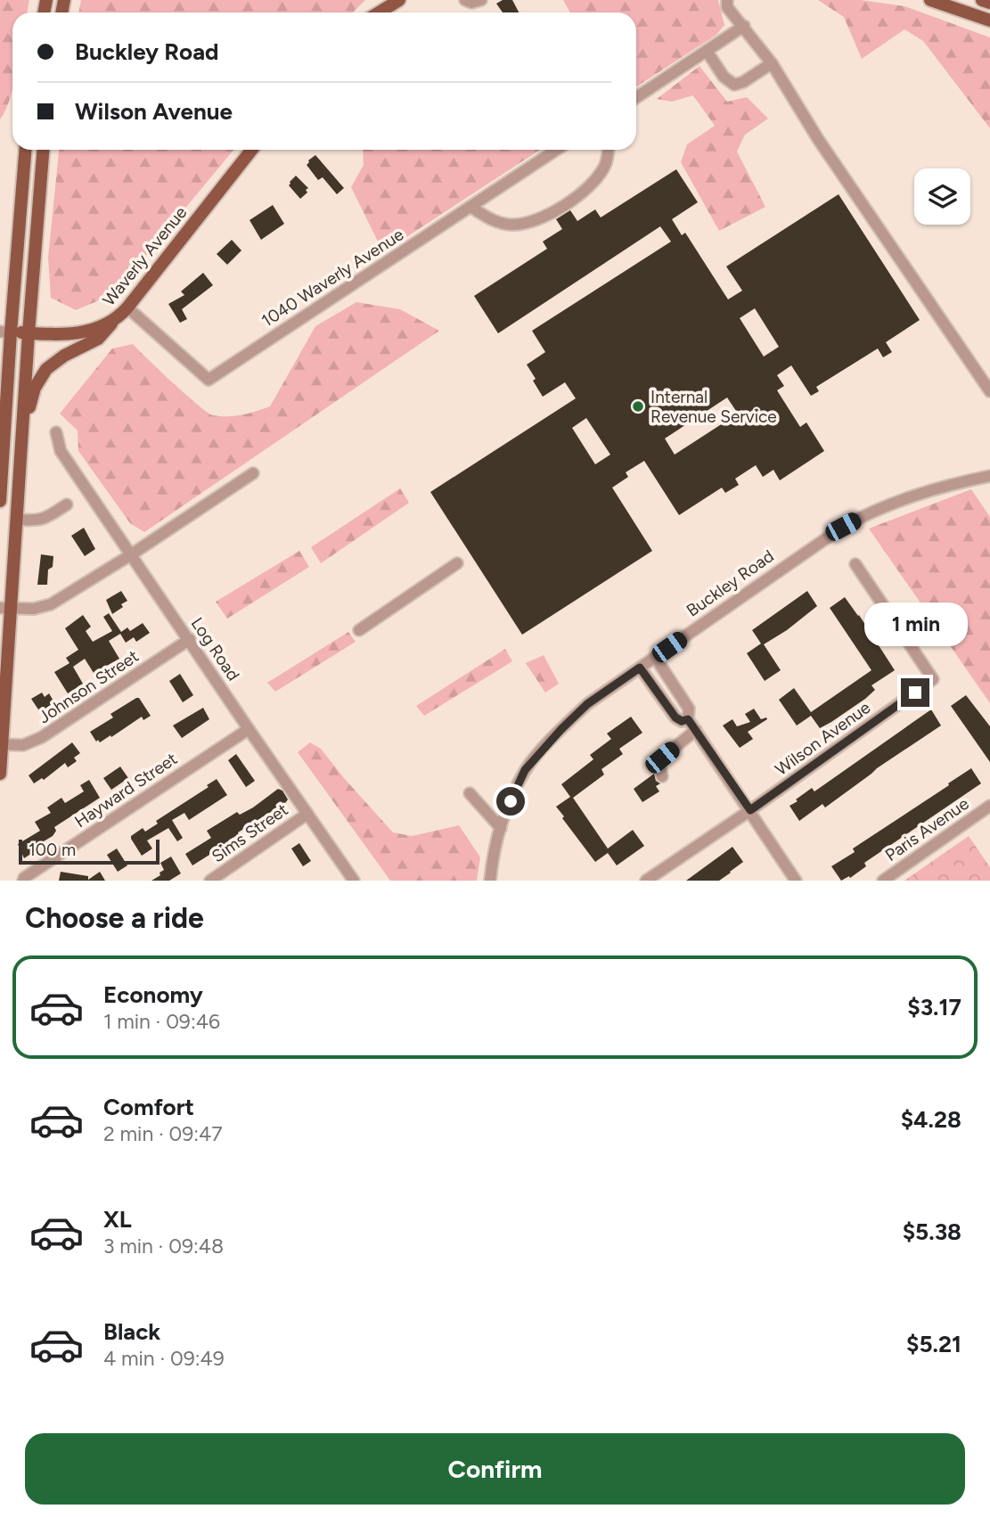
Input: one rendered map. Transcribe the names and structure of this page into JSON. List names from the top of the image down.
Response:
{
  "streets": {
    "main road": ["Waverly Avenue"],
    "street": [
      "1040 Waverly Avenue",
      "Buckley Road",
      "Log Road",
      "Johnson Street",
      "Wilson Avenue",
      "Hayward Street",
      "Paris Avenue",
      "Sims Street"
    ]
  },
  "crossings": [
    ["Waverly Avenue", "1040 Waverly Avenue"],
    ["Log Road", "Johnson Street"],
    ["Log Road", "Hayward Street"],
    ["Log Road", "Sims Street"]
  ],
  "places": ["Internal Revenue Service"],
  "scale_bar": "100 m",
  "page": {
    "banner": ["Buckley Road", "Wilson Avenue"],
    "bubble": "1 min",
    "scale": "100 m",
    "heading": "Choose a ride",
    "list": [
      {
        "name": "Economy",
        "note": "1 min · 09:46",
        "value": "$3.17"
      },
      {
        "name": "Comfort",
        "note": "2 min · 09:47",
        "value": "$4.28"
      },
      {
        "name": "XL",
        "note": "3 min · 09:48",
        "value": "$5.38"
      },
      {
        "name": "Black",
        "note": "4 min · 09:49",
        "value": "$5.21"
      }
    ],
    "buttons": "Confirm"
  }
}
